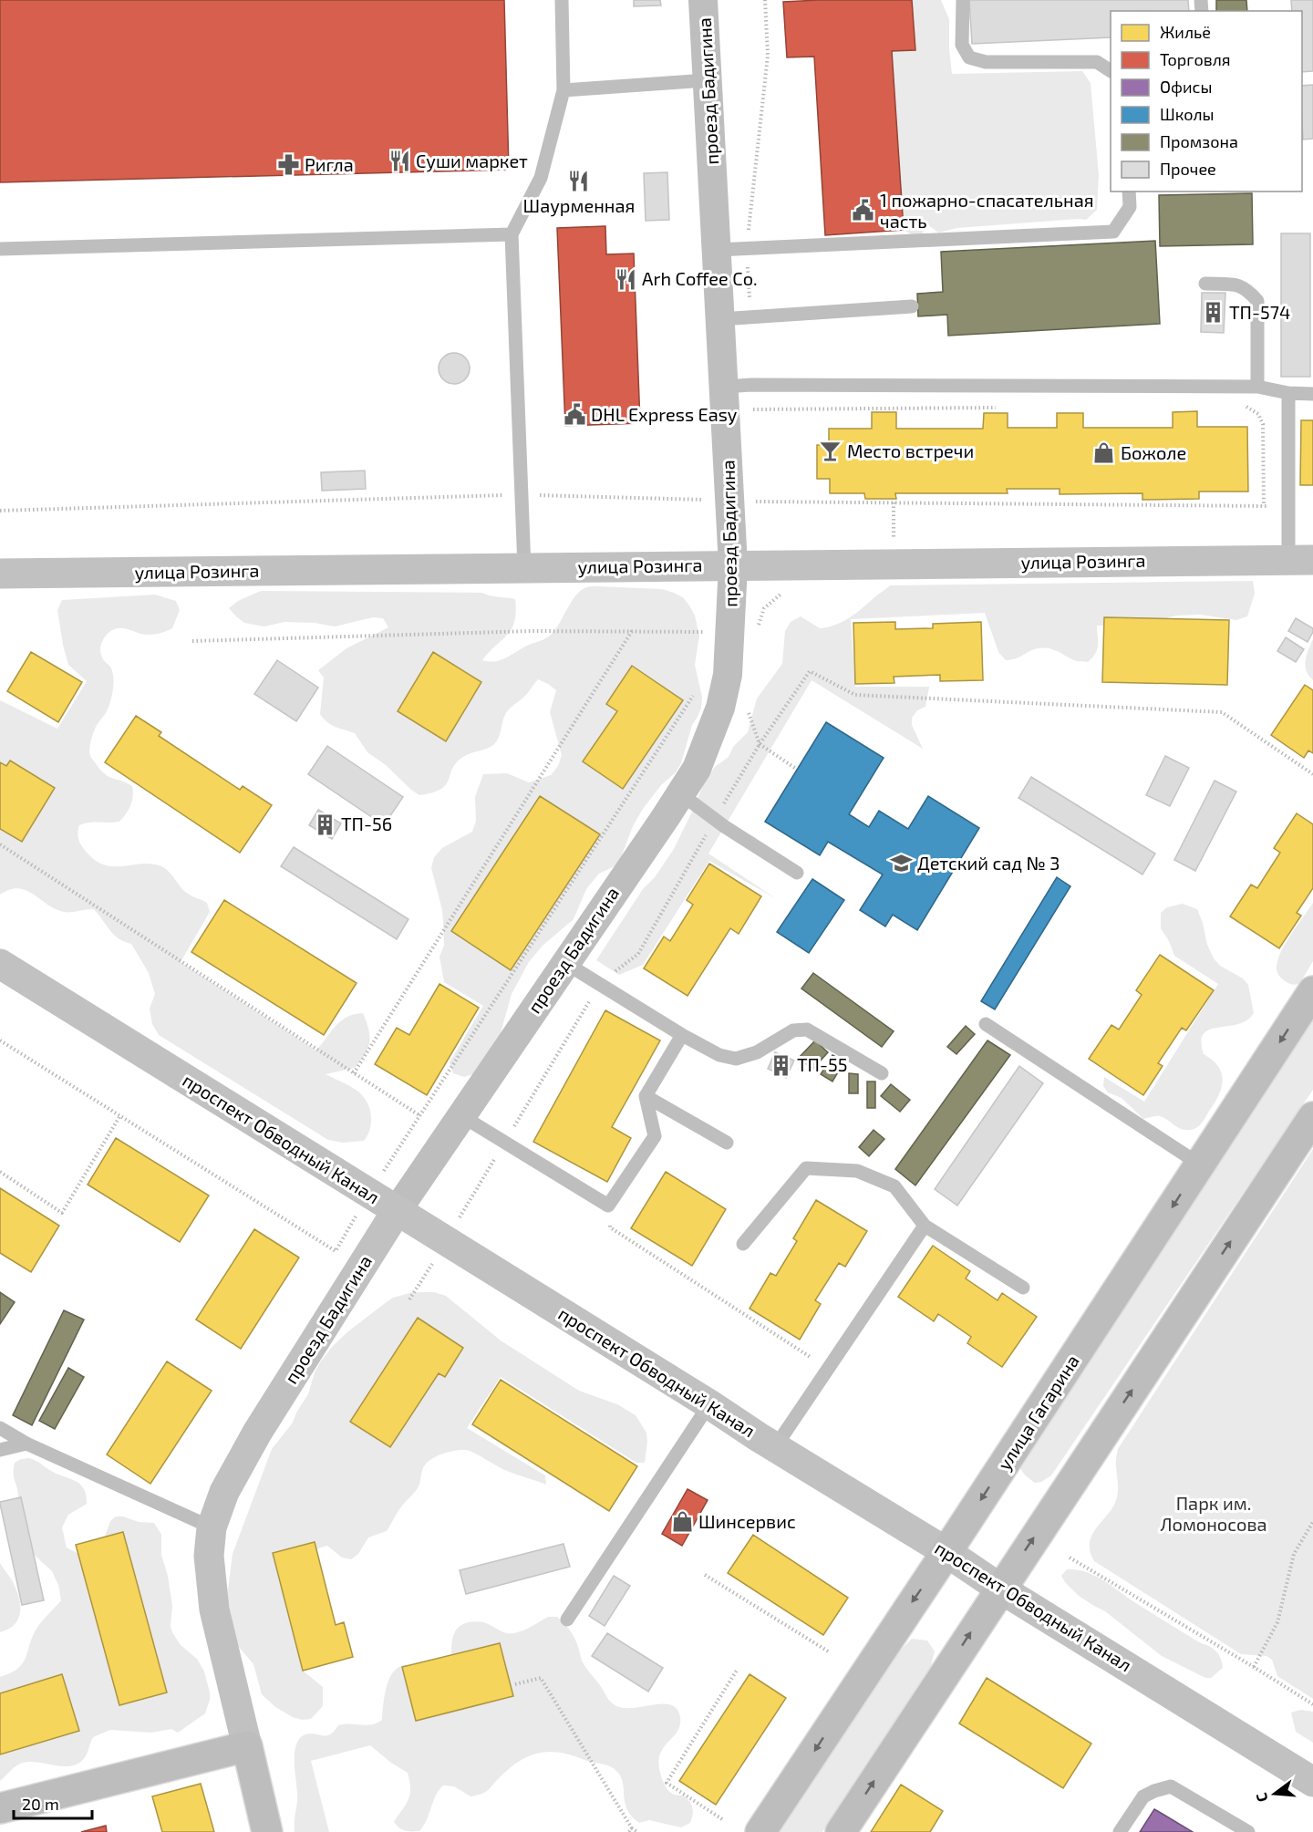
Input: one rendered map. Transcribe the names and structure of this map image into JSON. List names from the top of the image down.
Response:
{
  "streets": {
    "main road": ["проезд Бадигина", "улица Гагарина"],
    "street": ["улица Розинга", "проспект Обводный Канал"]
  },
  "crossings": [
    ["проезд Бадигина", "улица Розинга"],
    ["проезд Бадигина", "проспект Обводный Канал"],
    ["проспект Обводный Канал", "улица Гагарина"]
  ],
  "parks": ["Парк им. Ломоносова"],
  "places": {
    "restaurant": ["Суши маркет", "Шаурменная", "Arh Coffee Co."],
    "pharmacy": ["Ригла"],
    "public building": ["1 пожарно-спасательная часть", "DHL Express Easy"],
    "building": ["ТП-574", "ТП-56", "ТП-55"],
    "bar": ["Место встречи"],
    "shop": ["Божоле", "Шинсервис"],
    "school or university": ["Детский сад № 3"]
  },
  "legend": [
    "Жильё",
    "Торговля",
    "Офисы",
    "Школы",
    "Промзона",
    "Прочее"
  ],
  "scale_bar": "20 m",
  "north": "left"
}
